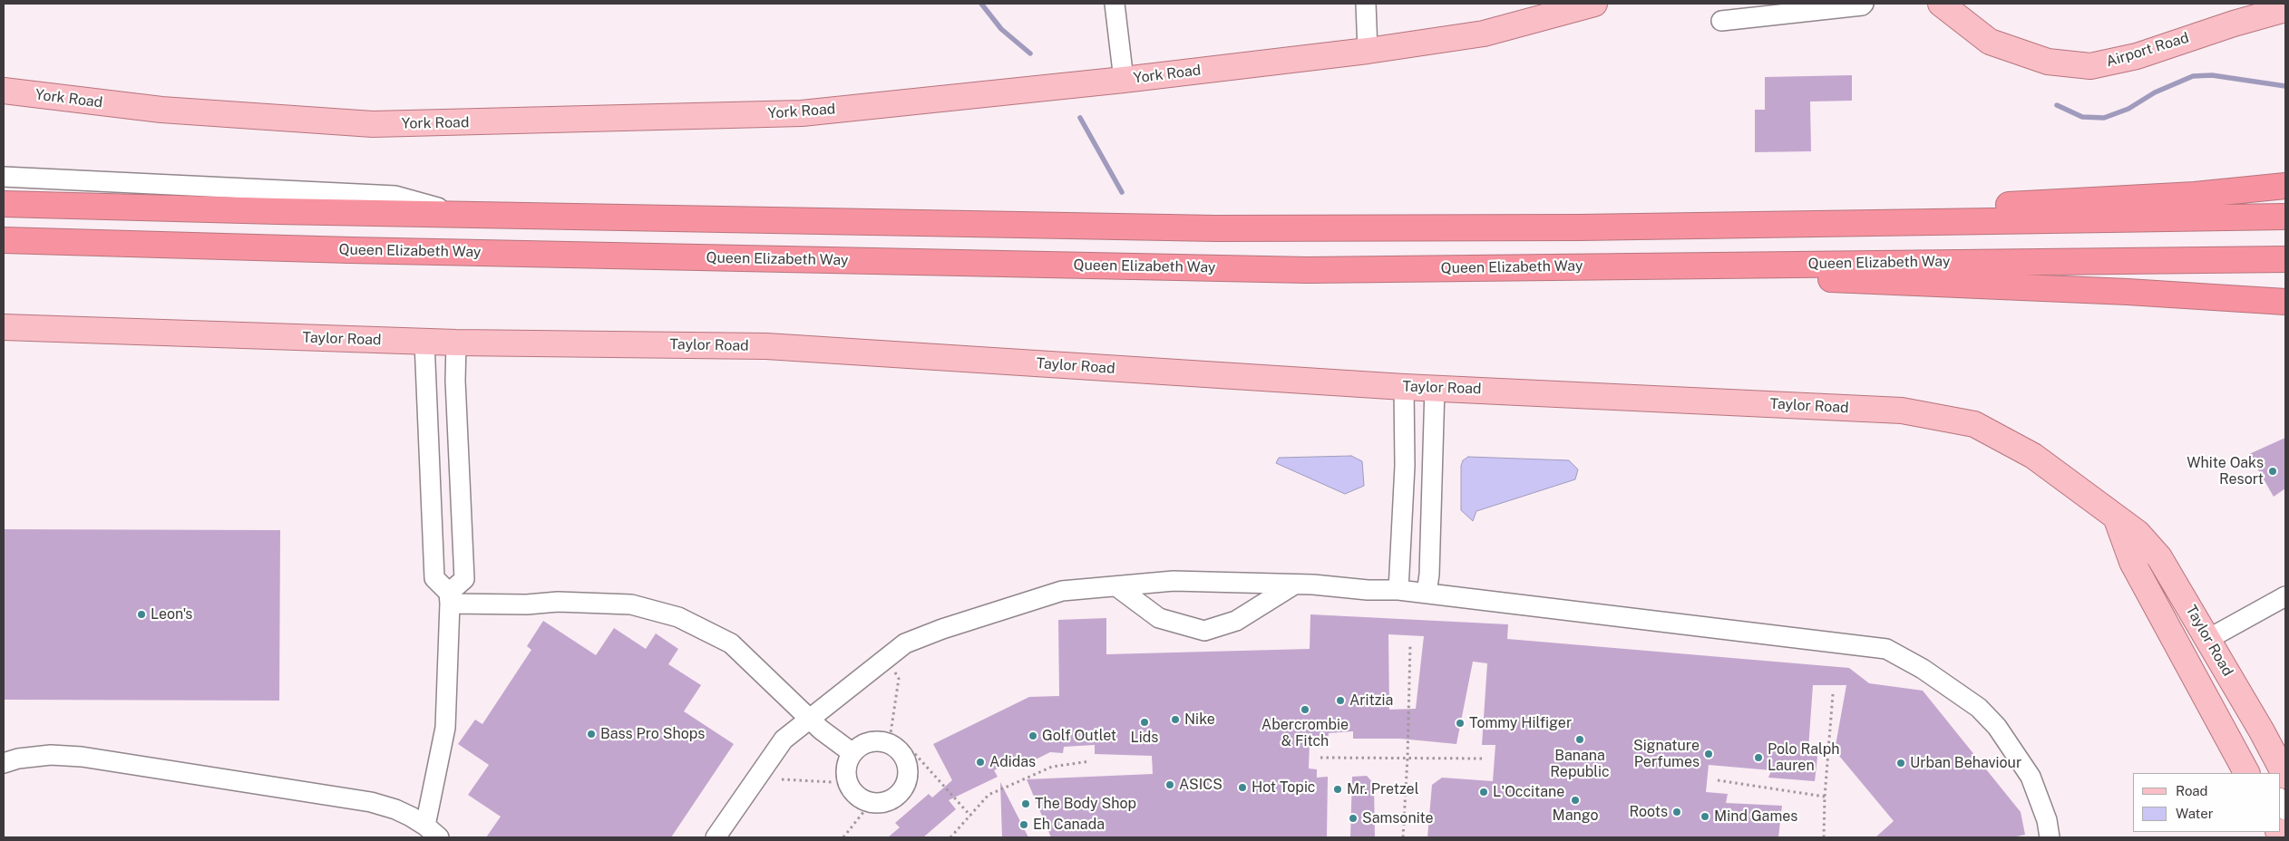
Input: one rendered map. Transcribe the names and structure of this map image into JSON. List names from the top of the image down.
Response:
{
  "streets": {
    "highway": ["Queen Elizabeth Way"],
    "main road": ["Airport Road", "York Road", "Taylor Road"]
  },
  "places": [
    "White Oaks Resort",
    "Leon's",
    "Aritzia",
    "Abercrombie & Fitch",
    "Nike",
    "Lids",
    "Tommy Hilfiger",
    "Bass Pro Shops",
    "Golf Outlet",
    "Banana Republic",
    "Signature Perfumes",
    "Polo Ralph Lauren",
    "Adidas",
    "Urban Behaviour",
    "ASICS",
    "Hot Topic",
    "Mr. Pretzel",
    "L'Occitane",
    "Mango",
    "The Body Shop",
    "Roots",
    "Mind Games",
    "Samsonite",
    "Eh Canada"
  ],
  "legend": ["Road", "Water"]
}
